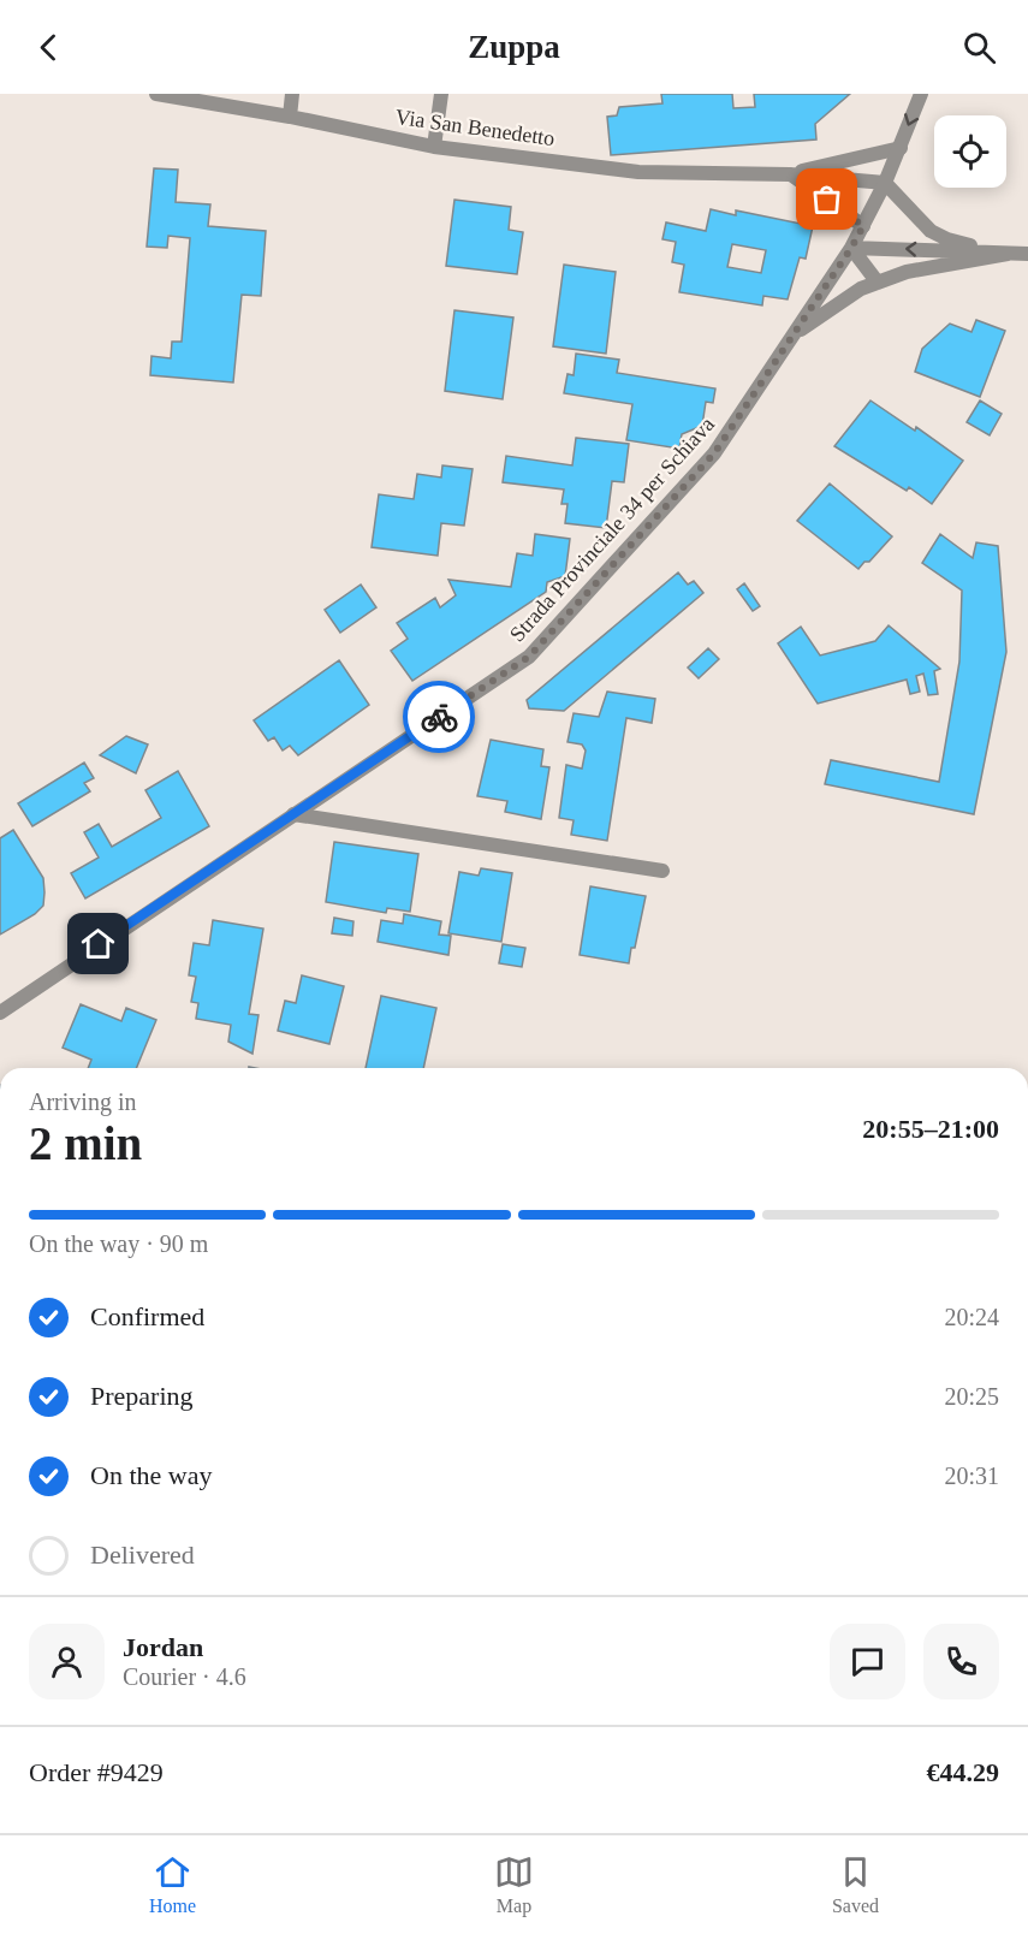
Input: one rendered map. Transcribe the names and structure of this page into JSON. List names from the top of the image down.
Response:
{
  "streets": {
    "street": ["Via San Benedetto", "Strada Provinciale 34 per Schiava"]
  },
  "page": {
    "header": "Zuppa",
    "heading": ["2 min", "Arriving in", "20:55–21:00"],
    "panel": [
      "Jordan",
      "Courier · 4.6",
      "Order #9429",
      "€44.29"
    ],
    "bar": "On the way · 90 m",
    "list": [
      ["Confirmed", "20:24"],
      ["Preparing", "20:25"],
      ["On the way", "20:31"],
      "Delivered"
    ],
    "tabs": ["Home", "Map", "Saved"]
  }
}
